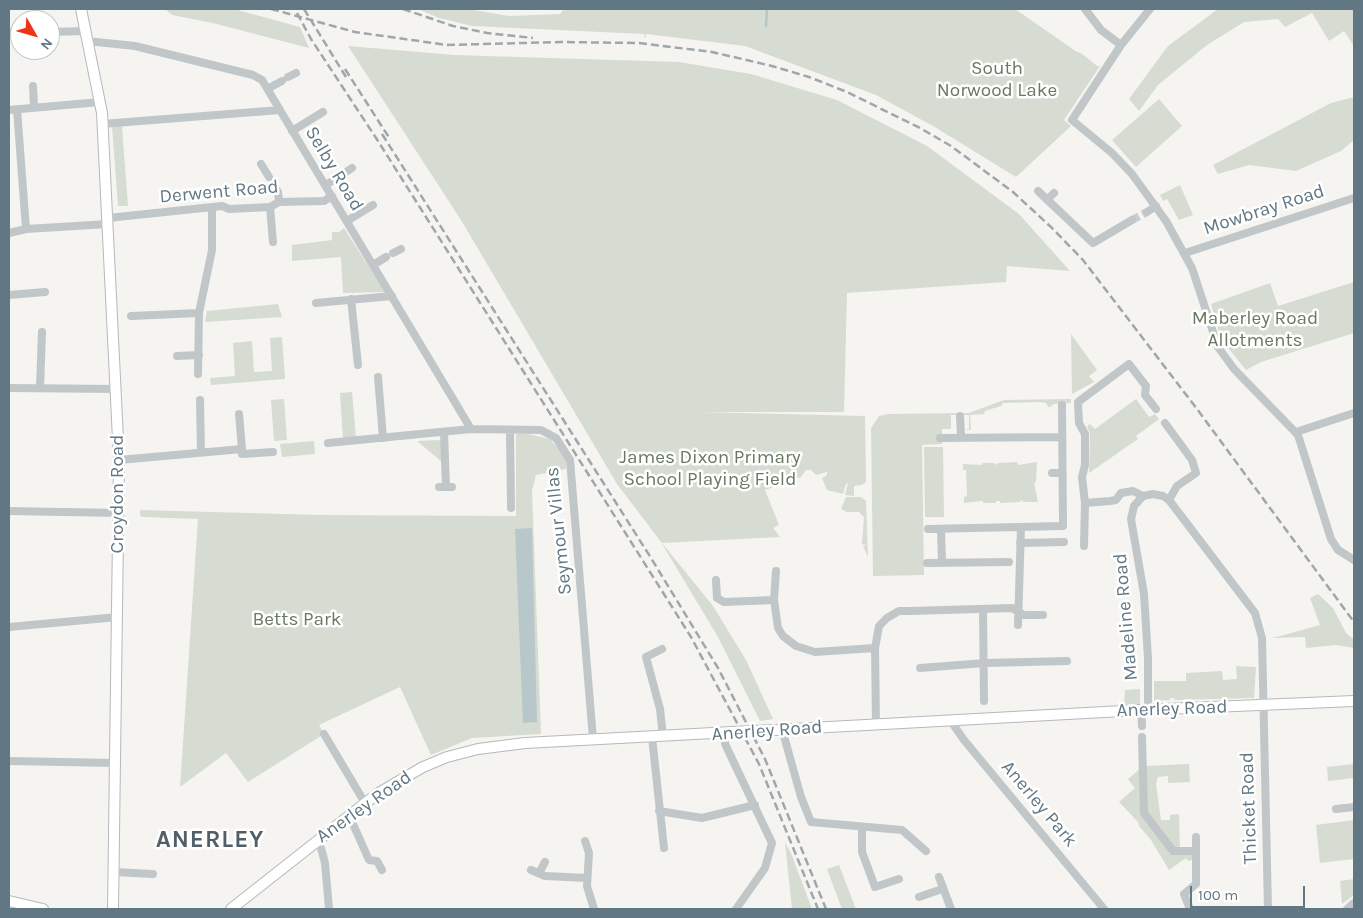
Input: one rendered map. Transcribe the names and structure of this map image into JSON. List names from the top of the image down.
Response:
{
  "streets": {
    "main road": ["Croydon Road", "Anerley Road"],
    "street": [
      "Selby Road",
      "Derwent Road",
      "Mowbray Road",
      "Seymour Villas",
      "Madeline Road",
      "Anerley Park",
      "Thicket Road"
    ]
  },
  "crossings": [
    ["Selby Road", "Derwent Road"],
    ["Selby Road", "Croydon Road"],
    ["Selby Road", "Seymour Villas"],
    ["Derwent Road", "Croydon Road"],
    ["Seymour Villas", "Anerley Road"],
    ["Madeline Road", "Anerley Road"],
    ["Anerley Road", "Anerley Park"],
    ["Anerley Road", "Thicket Road"]
  ],
  "districts": ["ANERLEY"],
  "parks": [
    "South Norwood Lake",
    "Maberley Road Allotments",
    "James Dixon Primary School Playing Field",
    "Betts Park"
  ],
  "scale_bar": "100 m",
  "north": "bottom right"
}
